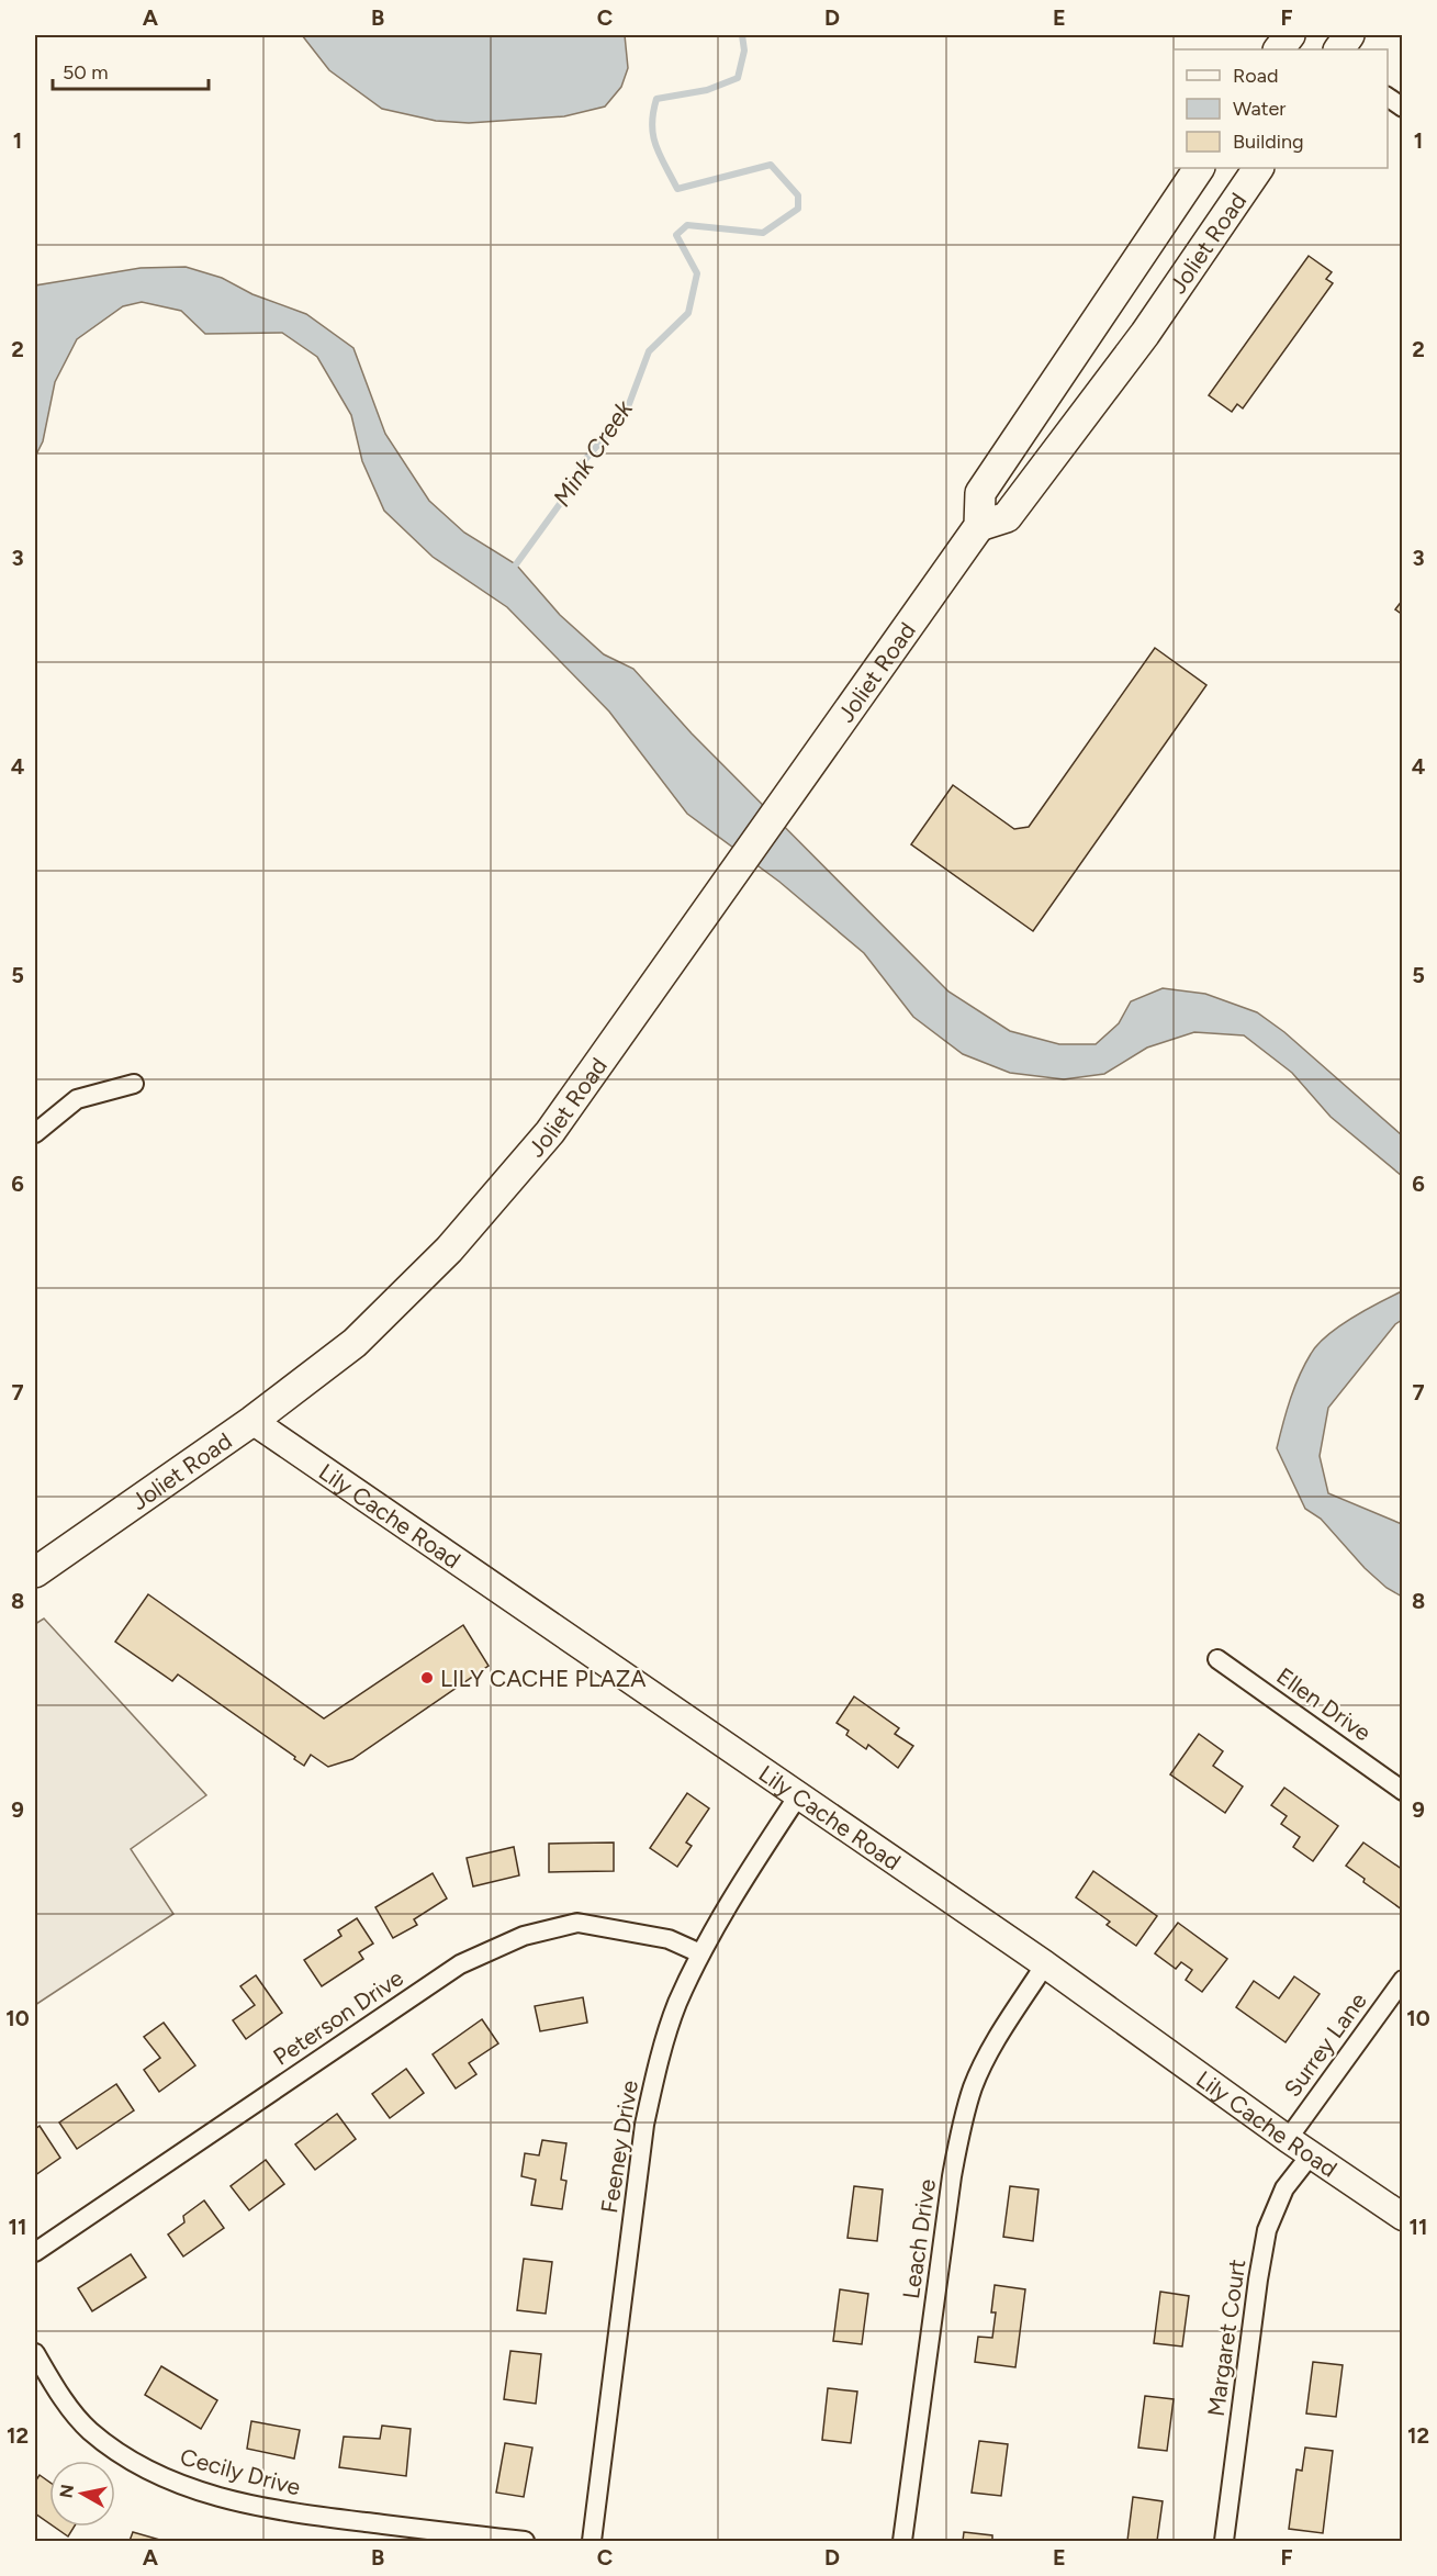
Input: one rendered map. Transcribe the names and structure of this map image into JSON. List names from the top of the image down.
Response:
{
  "streets": {
    "main road": ["Joliet Road"],
    "street": [
      "Lily Cache Road",
      "Ellen Drive",
      "Peterson Drive",
      "Surrey Lane",
      "Feeney Drive",
      "Leach Drive",
      "Margaret Court",
      "Cecily Drive"
    ]
  },
  "crossings": [
    ["Joliet Road", "Lily Cache Road"],
    ["Lily Cache Road", "Surrey Lane"],
    ["Lily Cache Road", "Feeney Drive"],
    ["Lily Cache Road", "Leach Drive"],
    ["Lily Cache Road", "Margaret Court"],
    ["Peterson Drive", "Feeney Drive"]
  ],
  "water": ["Mink Creek"],
  "places": ["LILY CACHE PLAZA"],
  "legend": ["Road", "Water", "Building"],
  "scale_bar": "50 m",
  "north": "left",
  "grid": {
    "columns": [
      "A",
      "B",
      "C",
      "D",
      "E",
      "F"
    ],
    "rows": [
      "1",
      "2",
      "3",
      "4",
      "5",
      "6",
      "7",
      "8",
      "9",
      "10",
      "11",
      "12"
    ]
  }
}
